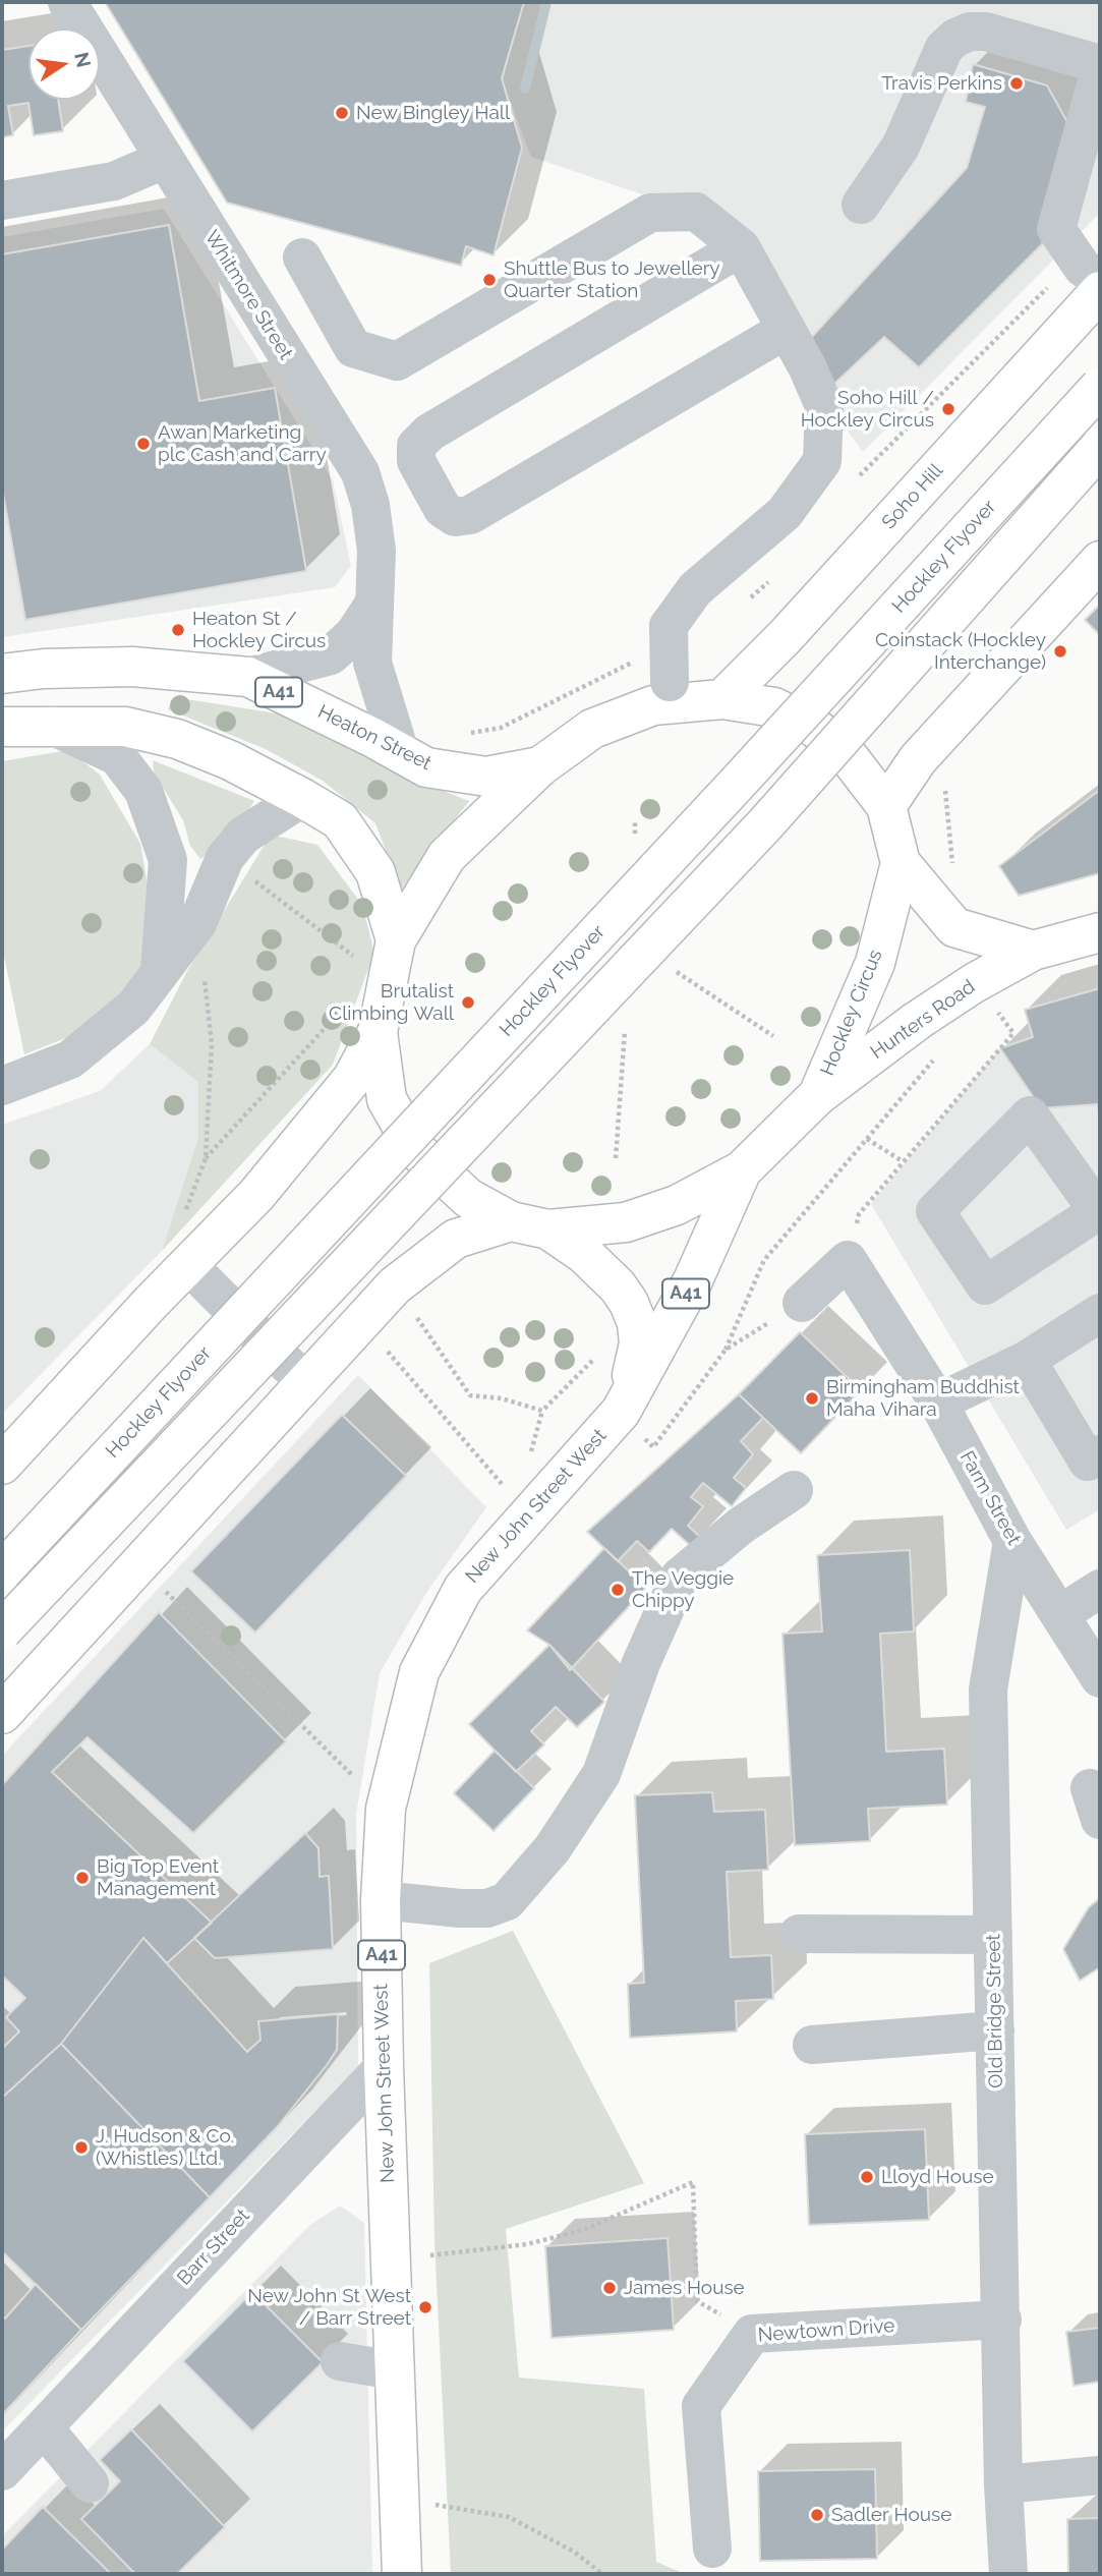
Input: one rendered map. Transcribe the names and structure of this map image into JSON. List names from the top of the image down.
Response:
{
  "streets": {
    "main road": [
      "Soho Hill",
      "Hockley Flyover",
      "A41",
      "Heaton Street",
      "Hockley Circus",
      "Hunters Road",
      "New John Street West"
    ],
    "street": [
      "Whitmore Street",
      "Farm Street",
      "Old Bridge Street",
      "Barr Street",
      "Newtown Drive"
    ]
  },
  "crossings": [
    ["Whitmore Street", "Heaton Street"],
    ["Soho Hill", "Hockley Circus"],
    ["A41", "Hockley Circus"],
    ["Heaton Street", "Hockley Circus"],
    ["Hockley Circus", "Hunters Road"],
    ["Hockley Circus", "New John Street West"],
    ["Farm Street", "Old Bridge Street"],
    ["New John Street West", "Barr Street"],
    ["Old Bridge Street", "Newtown Drive"]
  ],
  "places": [
    "Travis Perkins",
    "New Bingley Hall",
    "Shuttle Bus to Jewellery Quarter Station",
    "Soho Hill / Hockley Circus",
    "Awan Marketing plc Cash and Carry",
    "Heaton St / Hockley Circus",
    "Coinstack (Hockley Interchange)",
    "Brutalist Climbing Wall",
    "Birmingham Buddhist Maha Vihara",
    "The Veggie Chippy",
    "Big Top Event Management",
    "J. Hudson & Co. (Whistles) Ltd.",
    "Lloyd House",
    "James House",
    "New John St West / Barr Street",
    "Sadler House"
  ],
  "north": "right"
}
